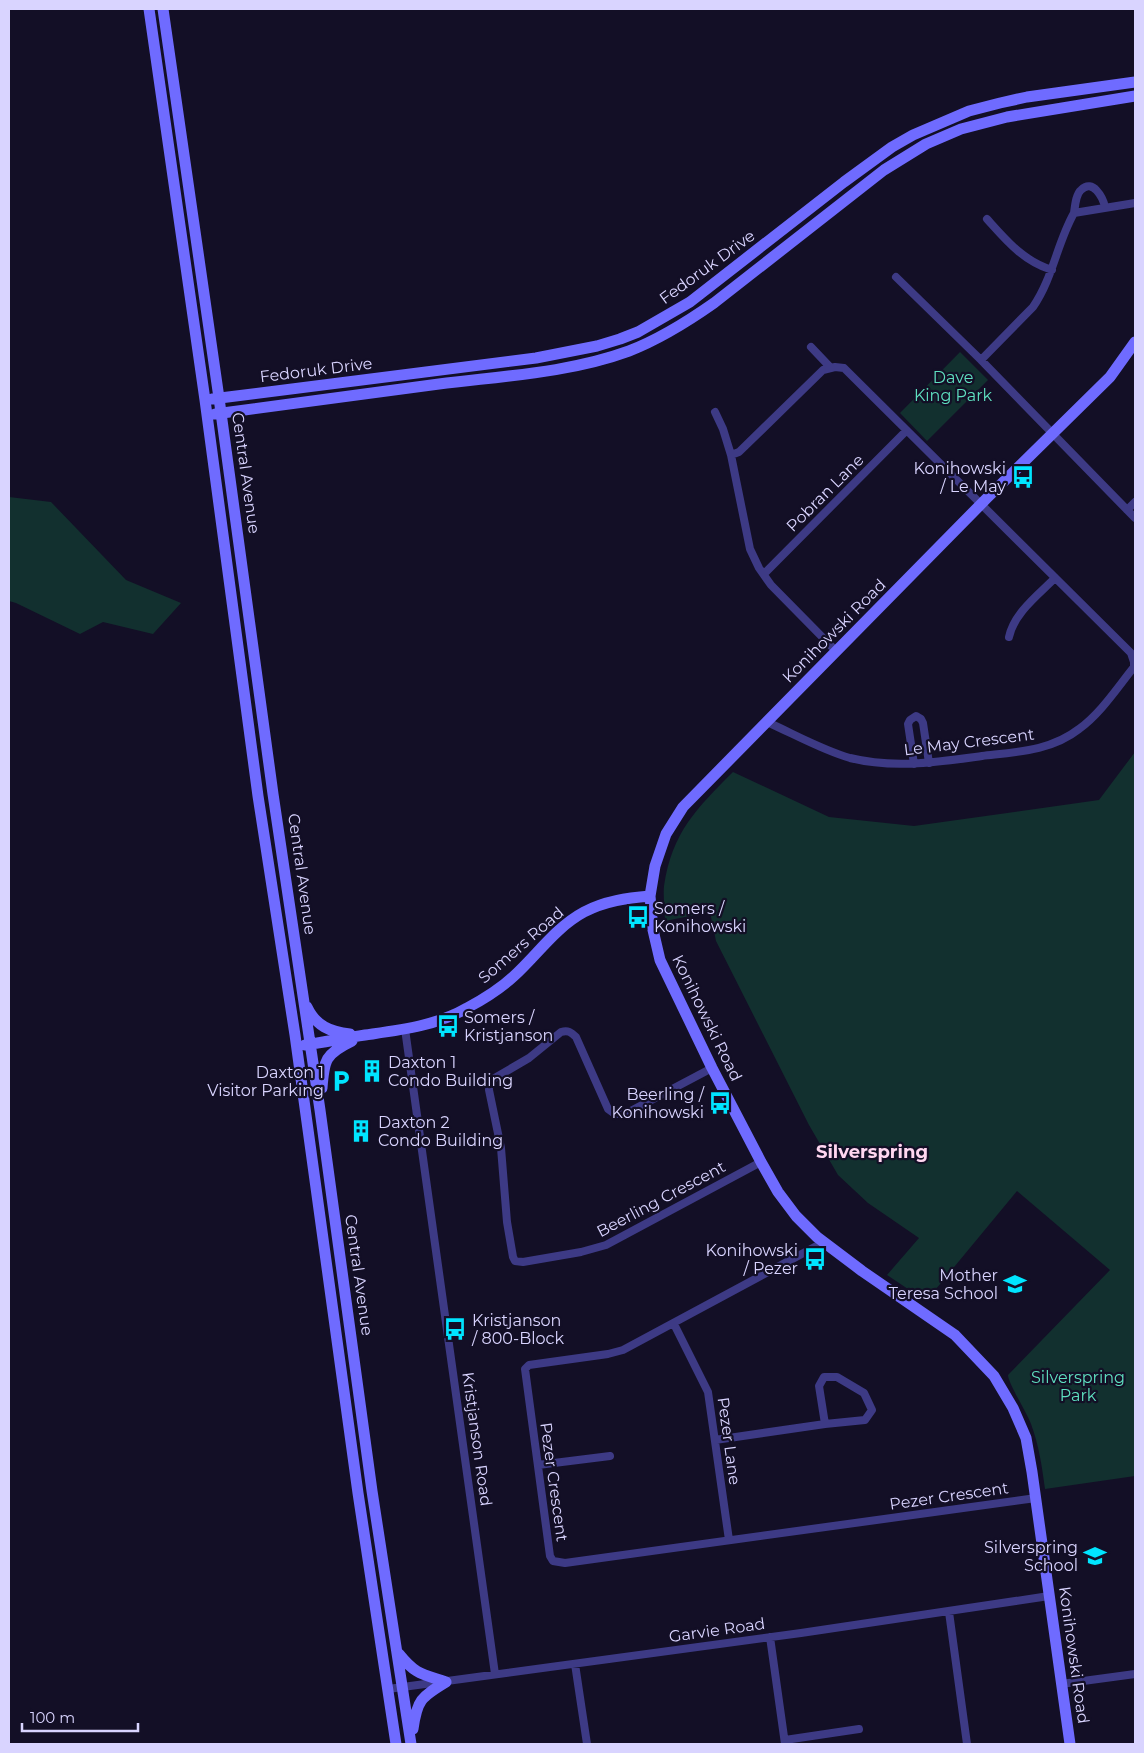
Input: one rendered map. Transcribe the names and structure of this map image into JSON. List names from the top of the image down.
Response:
{
  "streets": {
    "main road": [
      "Fedoruk Drive",
      "Central Avenue",
      "Konihowski Road",
      "Somers Road"
    ],
    "street": [
      "Pobran Lane",
      "Le May Crescent",
      "Beerling Crescent",
      "Kristjanson Road",
      "Pezer Lane",
      "Pezer Crescent",
      "Garvie Road"
    ]
  },
  "crossings": [
    ["Fedoruk Drive", "Central Avenue"],
    ["Central Avenue", "Somers Road"],
    ["Central Avenue", "Garvie Road"],
    ["Pobran Lane", "Le May Crescent"],
    ["Konihowski Road", "Le May Crescent"],
    ["Konihowski Road", "Somers Road"],
    ["Konihowski Road", "Beerling Crescent"],
    ["Konihowski Road", "Pezer Crescent"],
    ["Konihowski Road", "Garvie Road"],
    ["Somers Road", "Kristjanson Road"],
    ["Kristjanson Road", "Garvie Road"],
    ["Pezer Lane", "Pezer Crescent"]
  ],
  "districts": ["Silverspring"],
  "parks": ["Dave King Park", "Silverspring Park"],
  "places": {
    "bus stop": [
      "Konihowski / Le May",
      "Somers / Konihowski",
      "Somers / Kristjanson",
      "Beerling / Konihowski",
      "Konihowski / Pezer",
      "Kristjanson / 800-Block"
    ],
    "building": ["Daxton 1 Condo Building", "Daxton 2 Condo Building"],
    "parking": ["Daxton 1 Visitor Parking"],
    "school or university": ["Mother Teresa School", "Silverspring School"]
  },
  "scale_bar": "100 m"
}
